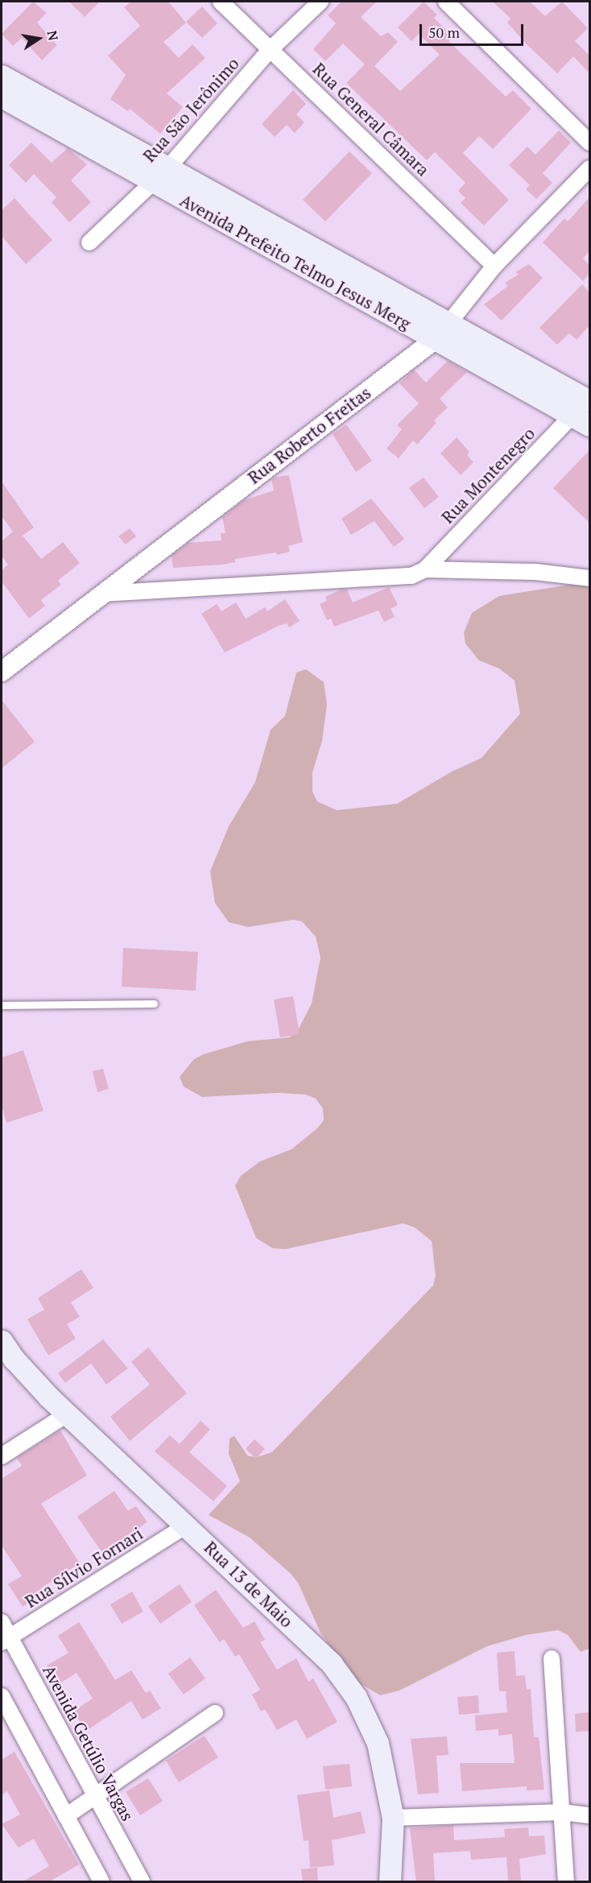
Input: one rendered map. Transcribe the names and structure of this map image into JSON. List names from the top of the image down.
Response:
{
  "streets": {
    "main road": ["Avenida Prefeito Telmo Jesus Merg", "Rua 13 de Maio"],
    "street": [
      "Rua São Jerônimo",
      "Rua General Câmara",
      "Rua Roberto Freitas",
      "Rua Montenegro",
      "Rua Sílvio Fornari",
      "Avenida Getúlio Vargas"
    ]
  },
  "crossings": [
    ["Rua São Jerônimo", "Rua General Câmara"],
    ["Rua São Jerônimo", "Avenida Prefeito Telmo Jesus Merg"],
    ["Rua General Câmara", "Rua Roberto Freitas"],
    ["Avenida Prefeito Telmo Jesus Merg", "Rua Roberto Freitas"],
    ["Avenida Prefeito Telmo Jesus Merg", "Rua Montenegro"],
    ["Rua Sílvio Fornari", "Rua 13 de Maio"],
    ["Rua Sílvio Fornari", "Avenida Getúlio Vargas"]
  ],
  "scale_bar": "50 m",
  "north": "right"
}
